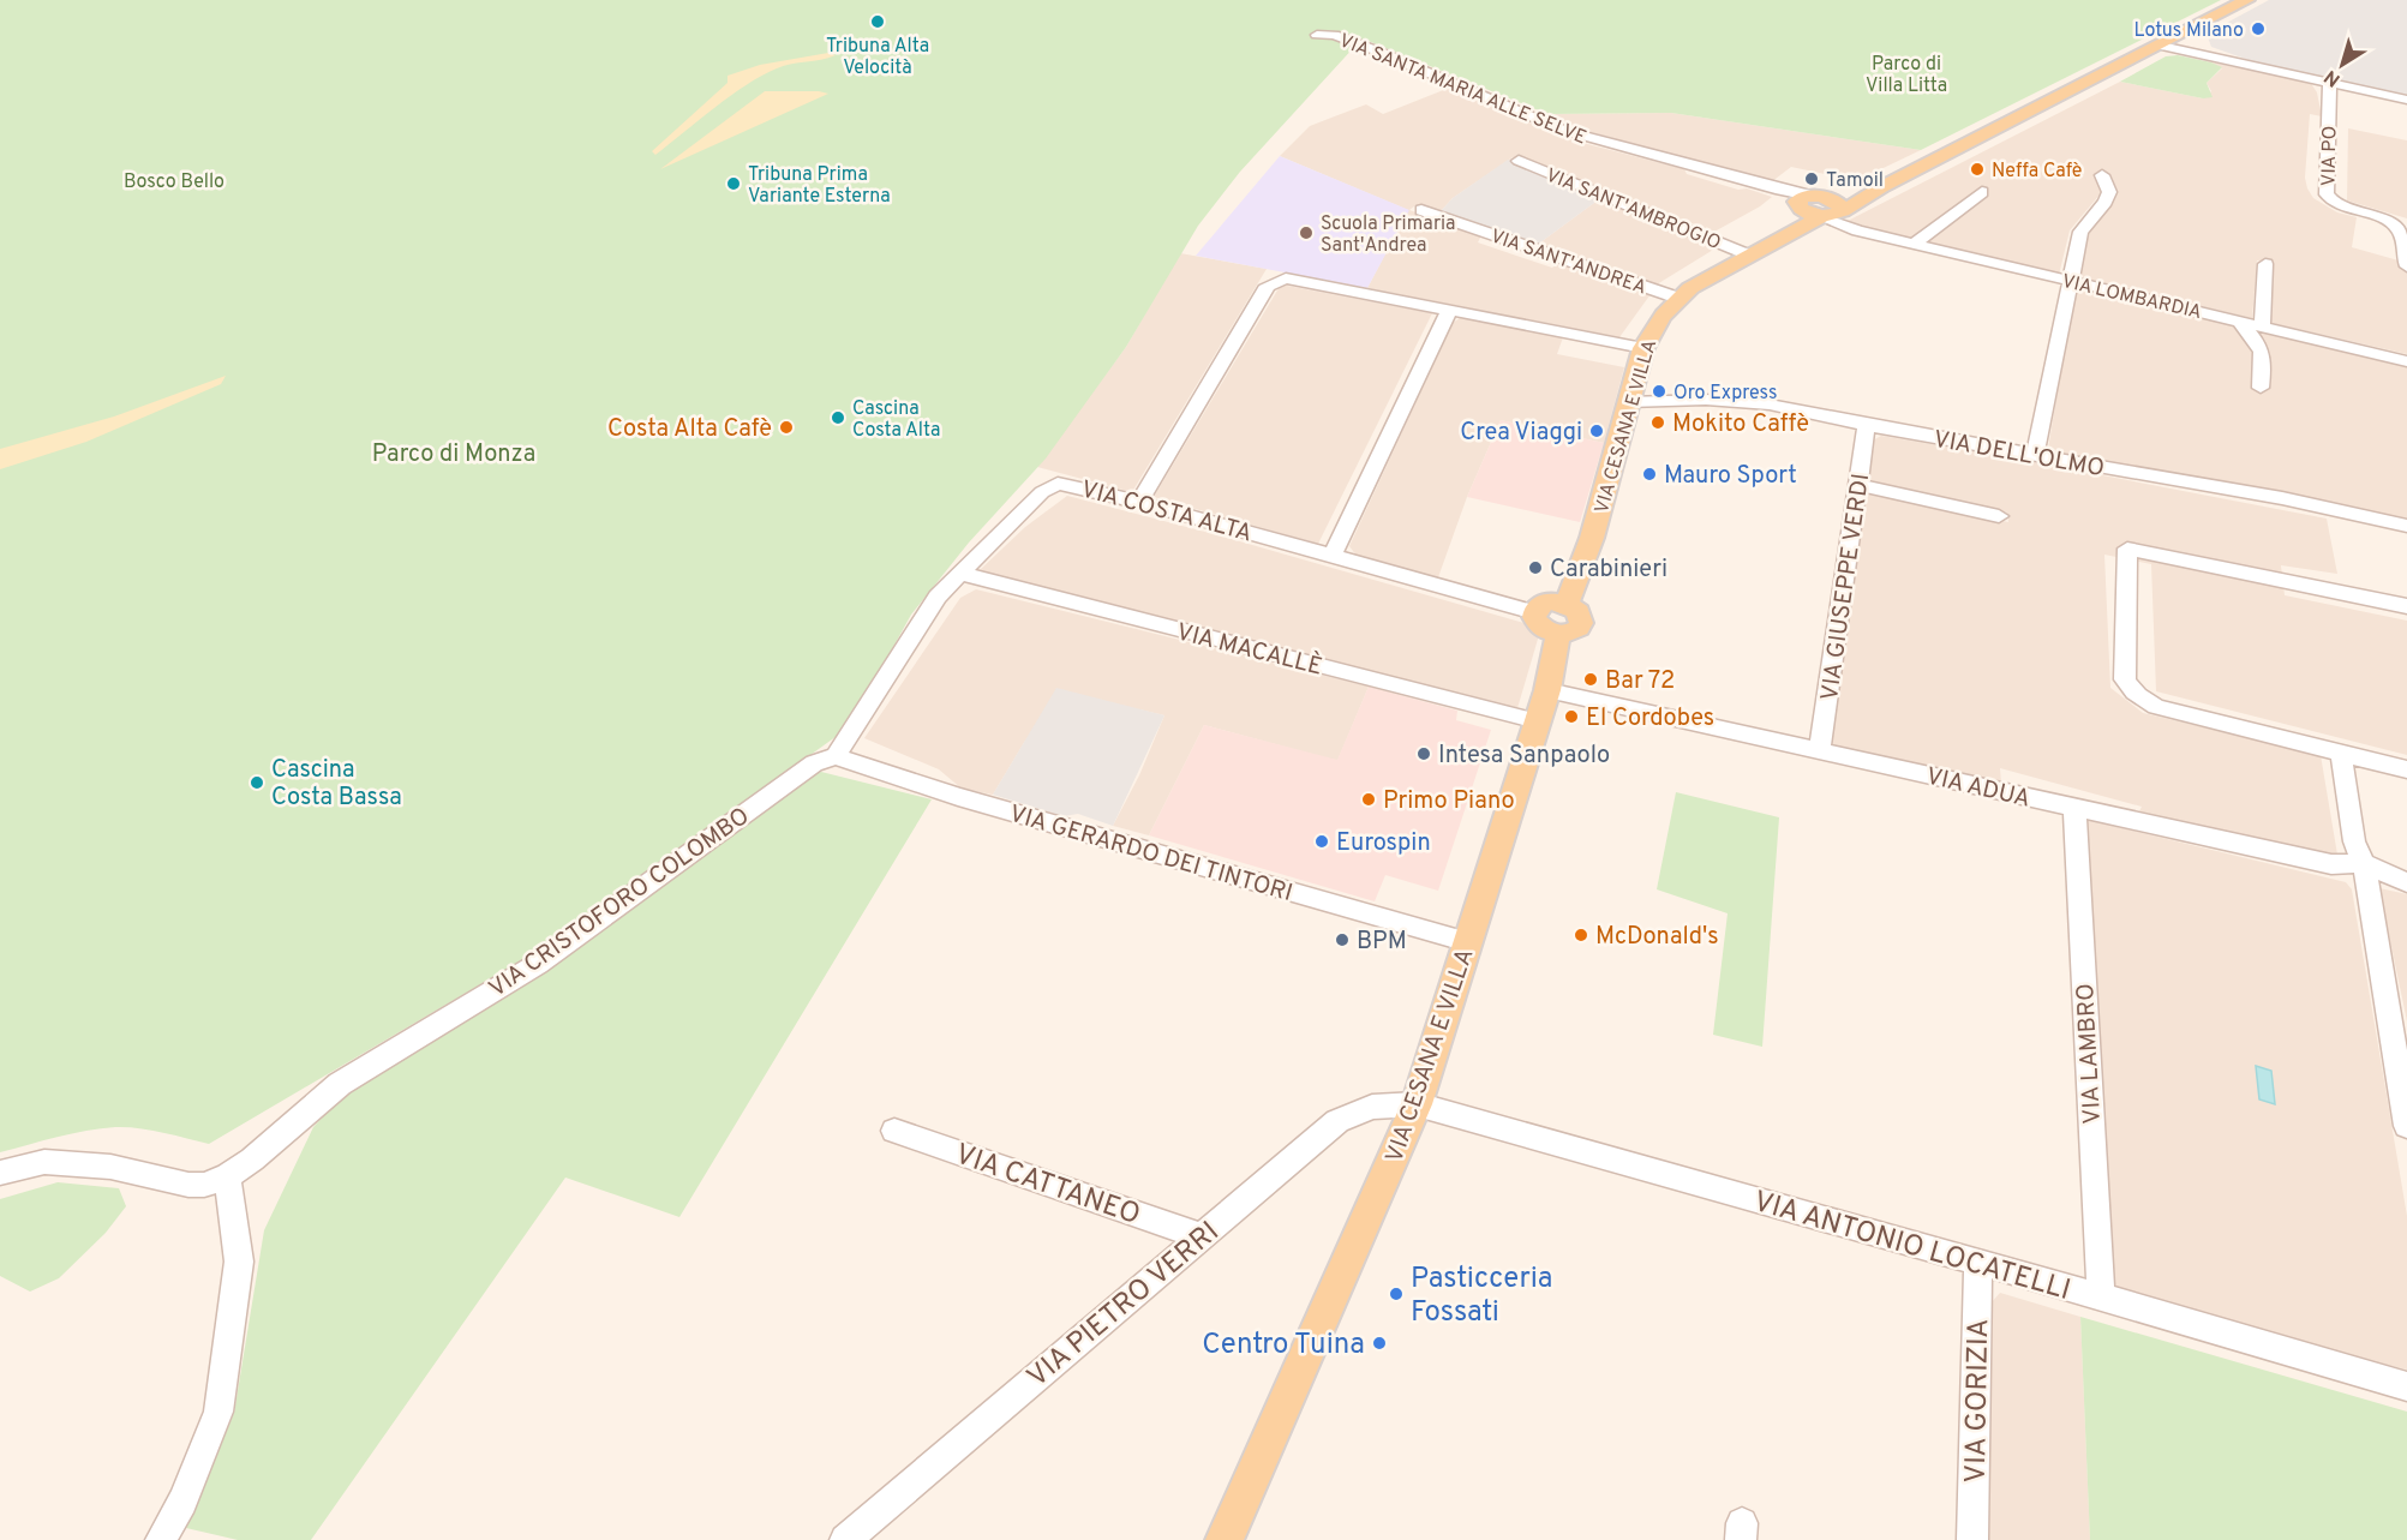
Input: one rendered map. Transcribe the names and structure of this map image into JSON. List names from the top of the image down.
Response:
{
  "streets": {
    "main road": ["VIA CESANA E VILLA"],
    "street": [
      "VIA SANTA MARIA ALLE SELVE",
      "VIA PO",
      "VIA SANT'AMBROGIO",
      "VIA SANT'ANDREA",
      "VIA LOMBARDIA",
      "VIA DELL'OLMO",
      "VIA COSTA ALTA",
      "VIA GIUSEPPE VERDI",
      "VIA MACALLÈ",
      "VIA ADUA",
      "VIA GERARDO DEI TINTORI",
      "VIA CRISTOFORO COLOMBO",
      "VIA LAMBRO",
      "VIA CATTANEO",
      "VIA ANTONIO LOCATELLI",
      "VIA PIETRO VERRI",
      "VIA GORIZIA"
    ]
  },
  "crossings": [
    ["VIA SANTA MARIA ALLE SELVE", "VIA LOMBARDIA"],
    ["VIA SANTA MARIA ALLE SELVE", "VIA CESANA E VILLA"],
    ["VIA SANT'AMBROGIO", "VIA CESANA E VILLA"],
    ["VIA SANT'ANDREA", "VIA CESANA E VILLA"],
    ["VIA LOMBARDIA", "VIA CESANA E VILLA"],
    ["VIA CESANA E VILLA", "VIA DELL'OLMO"],
    ["VIA CESANA E VILLA", "VIA COSTA ALTA"],
    ["VIA CESANA E VILLA", "VIA MACALLÈ"],
    ["VIA CESANA E VILLA", "VIA ADUA"],
    ["VIA CESANA E VILLA", "VIA GERARDO DEI TINTORI"],
    ["VIA CESANA E VILLA", "VIA ANTONIO LOCATELLI"],
    ["VIA CESANA E VILLA", "VIA PIETRO VERRI"],
    ["VIA DELL'OLMO", "VIA GIUSEPPE VERDI"],
    ["VIA COSTA ALTA", "VIA MACALLÈ"],
    ["VIA COSTA ALTA", "VIA GERARDO DEI TINTORI"],
    ["VIA COSTA ALTA", "VIA CRISTOFORO COLOMBO"],
    ["VIA GIUSEPPE VERDI", "VIA ADUA"],
    ["VIA ADUA", "VIA LAMBRO"],
    ["VIA GERARDO DEI TINTORI", "VIA CRISTOFORO COLOMBO"],
    ["VIA LAMBRO", "VIA ANTONIO LOCATELLI"],
    ["VIA CATTANEO", "VIA PIETRO VERRI"],
    ["VIA ANTONIO LOCATELLI", "VIA PIETRO VERRI"],
    ["VIA ANTONIO LOCATELLI", "VIA GORIZIA"]
  ],
  "parks": ["Parco di Villa Litta", "Bosco Bello", "Parco di Monza"],
  "places": [
    "Tribuna Alta Velocità",
    "Lotus Milano",
    "Neffa Cafè",
    "Tamoil",
    "Tribuna Prima Variante Esterna",
    "Scuola Primaria Sant'Andrea",
    "Oro Express",
    "Cascina Costa Alta",
    "Mokito Caffè",
    "Costa Alta Cafè",
    "Crea Viaggi",
    "Mauro Sport",
    "Carabinieri",
    "Bar 72",
    "El Cordobes",
    "Intesa Sanpaolo",
    "Cascina Costa Bassa",
    "Primo Piano",
    "Eurospin",
    "McDonald's",
    "BPM",
    "Pasticceria Fossati",
    "Centro Tuina"
  ],
  "north": "bottom left"
}
